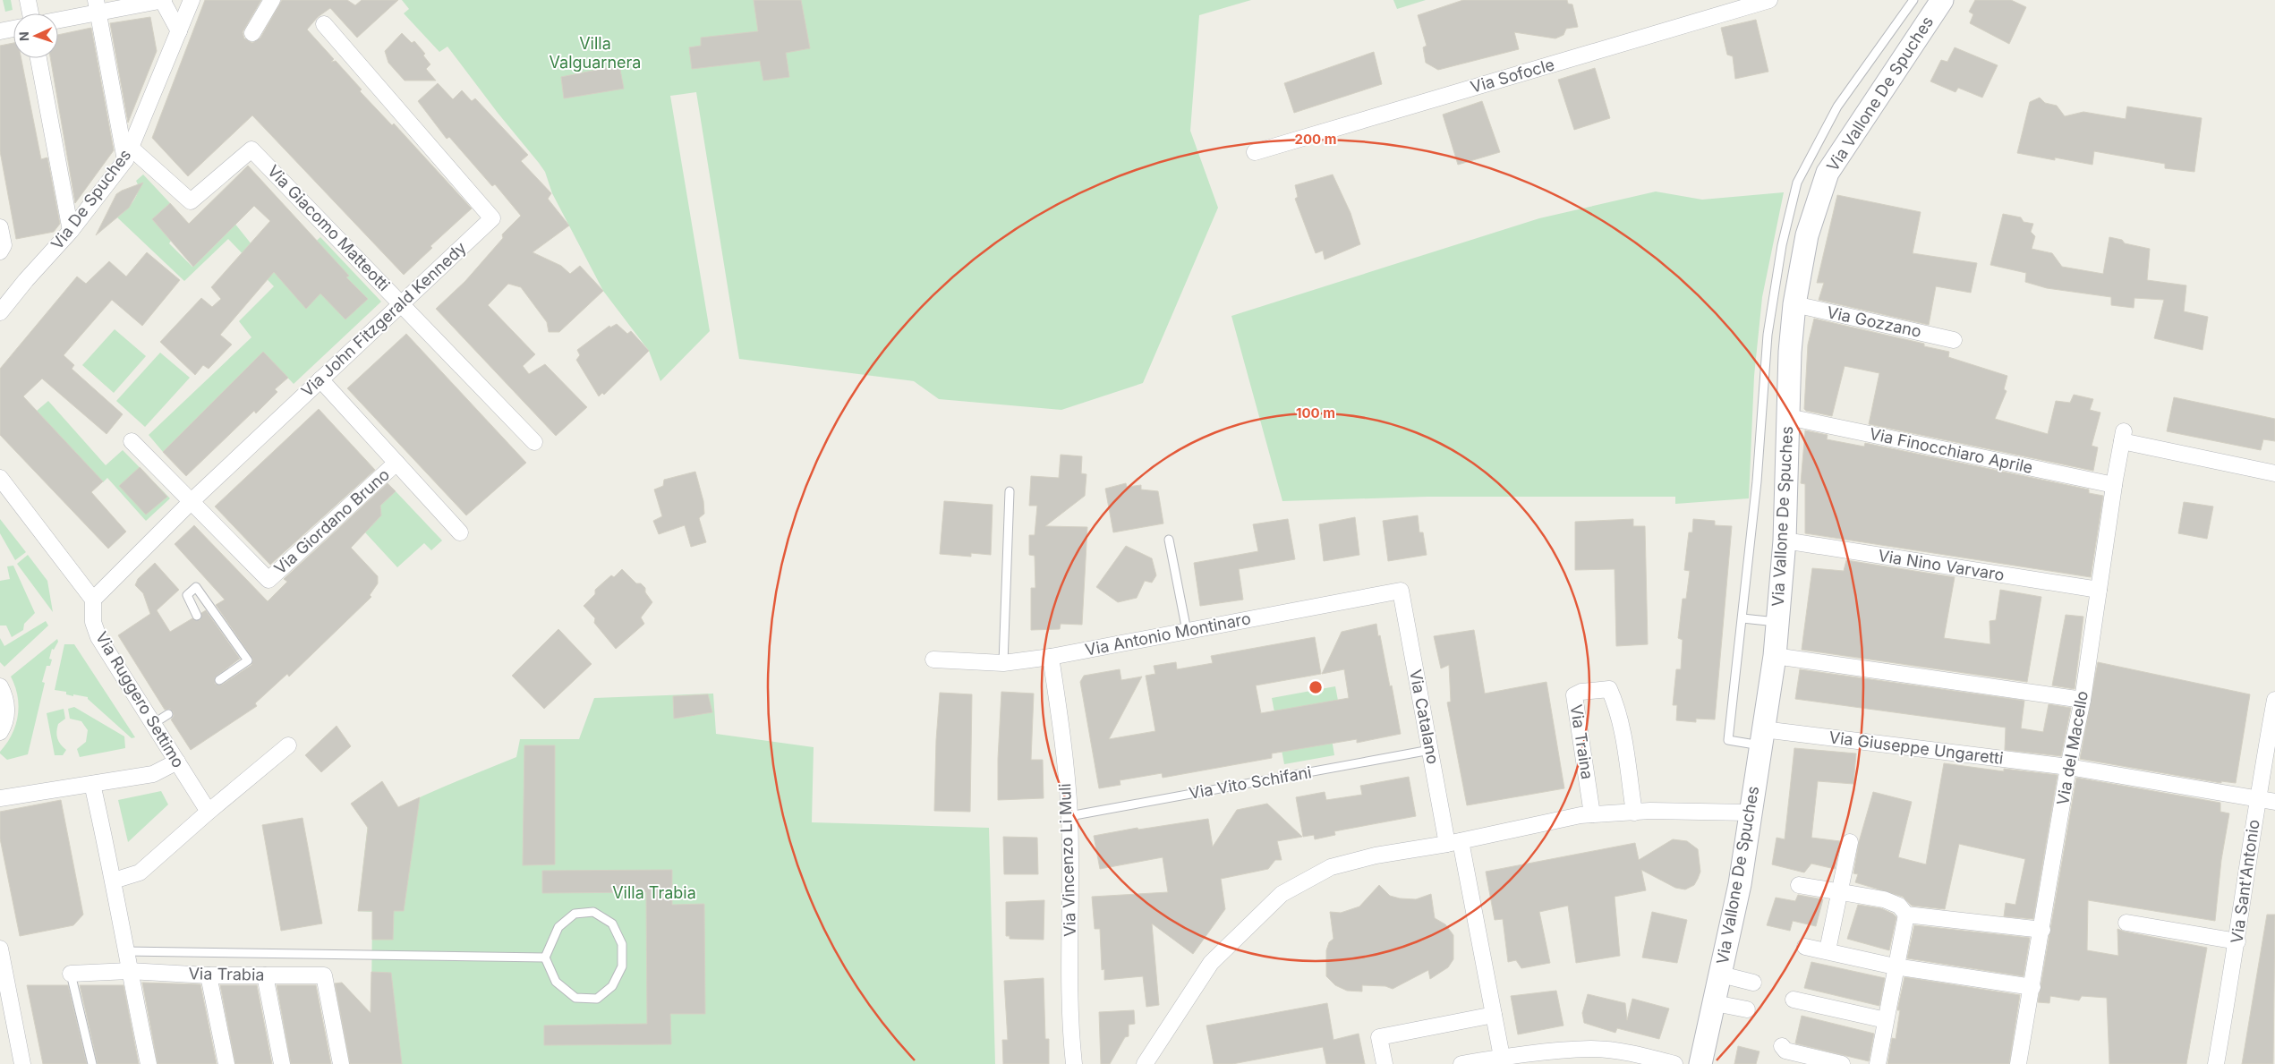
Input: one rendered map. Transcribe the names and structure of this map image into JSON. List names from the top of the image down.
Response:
{
  "streets": {
    "street": [
      "Via Sofocle",
      "Via Vallone De Spuches",
      "Via De Spuches",
      "Via Giacomo Matteotti",
      "Via John Fitzgerald Kennedy",
      "Via Gozzano",
      "Via Finocchiaro Aprile",
      "Via Giordano Bruno",
      "Via Nino Varvaro",
      "Via Antonio Montinaro",
      "Via Ruggero Settimo",
      "Via Catalano",
      "Via Traina",
      "Via Giuseppe Ungaretti",
      "Via del Macello",
      "Via Vincenzo Li Muli",
      "Via Sant'Antonio",
      "Via Trabia"
    ],
    "lane": ["Via Vito Schifani"]
  },
  "crossings": [
    ["Via Vallone De Spuches", "Via Gozzano"],
    ["Via Vallone De Spuches", "Via Finocchiaro Aprile"],
    ["Via Vallone De Spuches", "Via Nino Varvaro"],
    ["Via Vallone De Spuches", "Via Giuseppe Ungaretti"],
    ["Via De Spuches", "Via Giacomo Matteotti"],
    ["Via Giacomo Matteotti", "Via John Fitzgerald Kennedy"],
    ["Via John Fitzgerald Kennedy", "Via Giordano Bruno"],
    ["Via John Fitzgerald Kennedy", "Via Ruggero Settimo"],
    ["Via Finocchiaro Aprile", "Via del Macello"],
    ["Via Nino Varvaro", "Via del Macello"],
    ["Via Antonio Montinaro", "Via Catalano"],
    ["Via Antonio Montinaro", "Via Vincenzo Li Muli"],
    ["Via Catalano", "Via Vito Schifani"],
    ["Via Giuseppe Ungaretti", "Via del Macello"],
    ["Via Giuseppe Ungaretti", "Via Sant'Antonio"],
    ["Via Vito Schifani", "Via Vincenzo Li Muli"]
  ],
  "parks": ["Villa Valguarnera", "Villa Trabia"],
  "north": "left",
  "rings": ["200 m", "100 m"]
}
